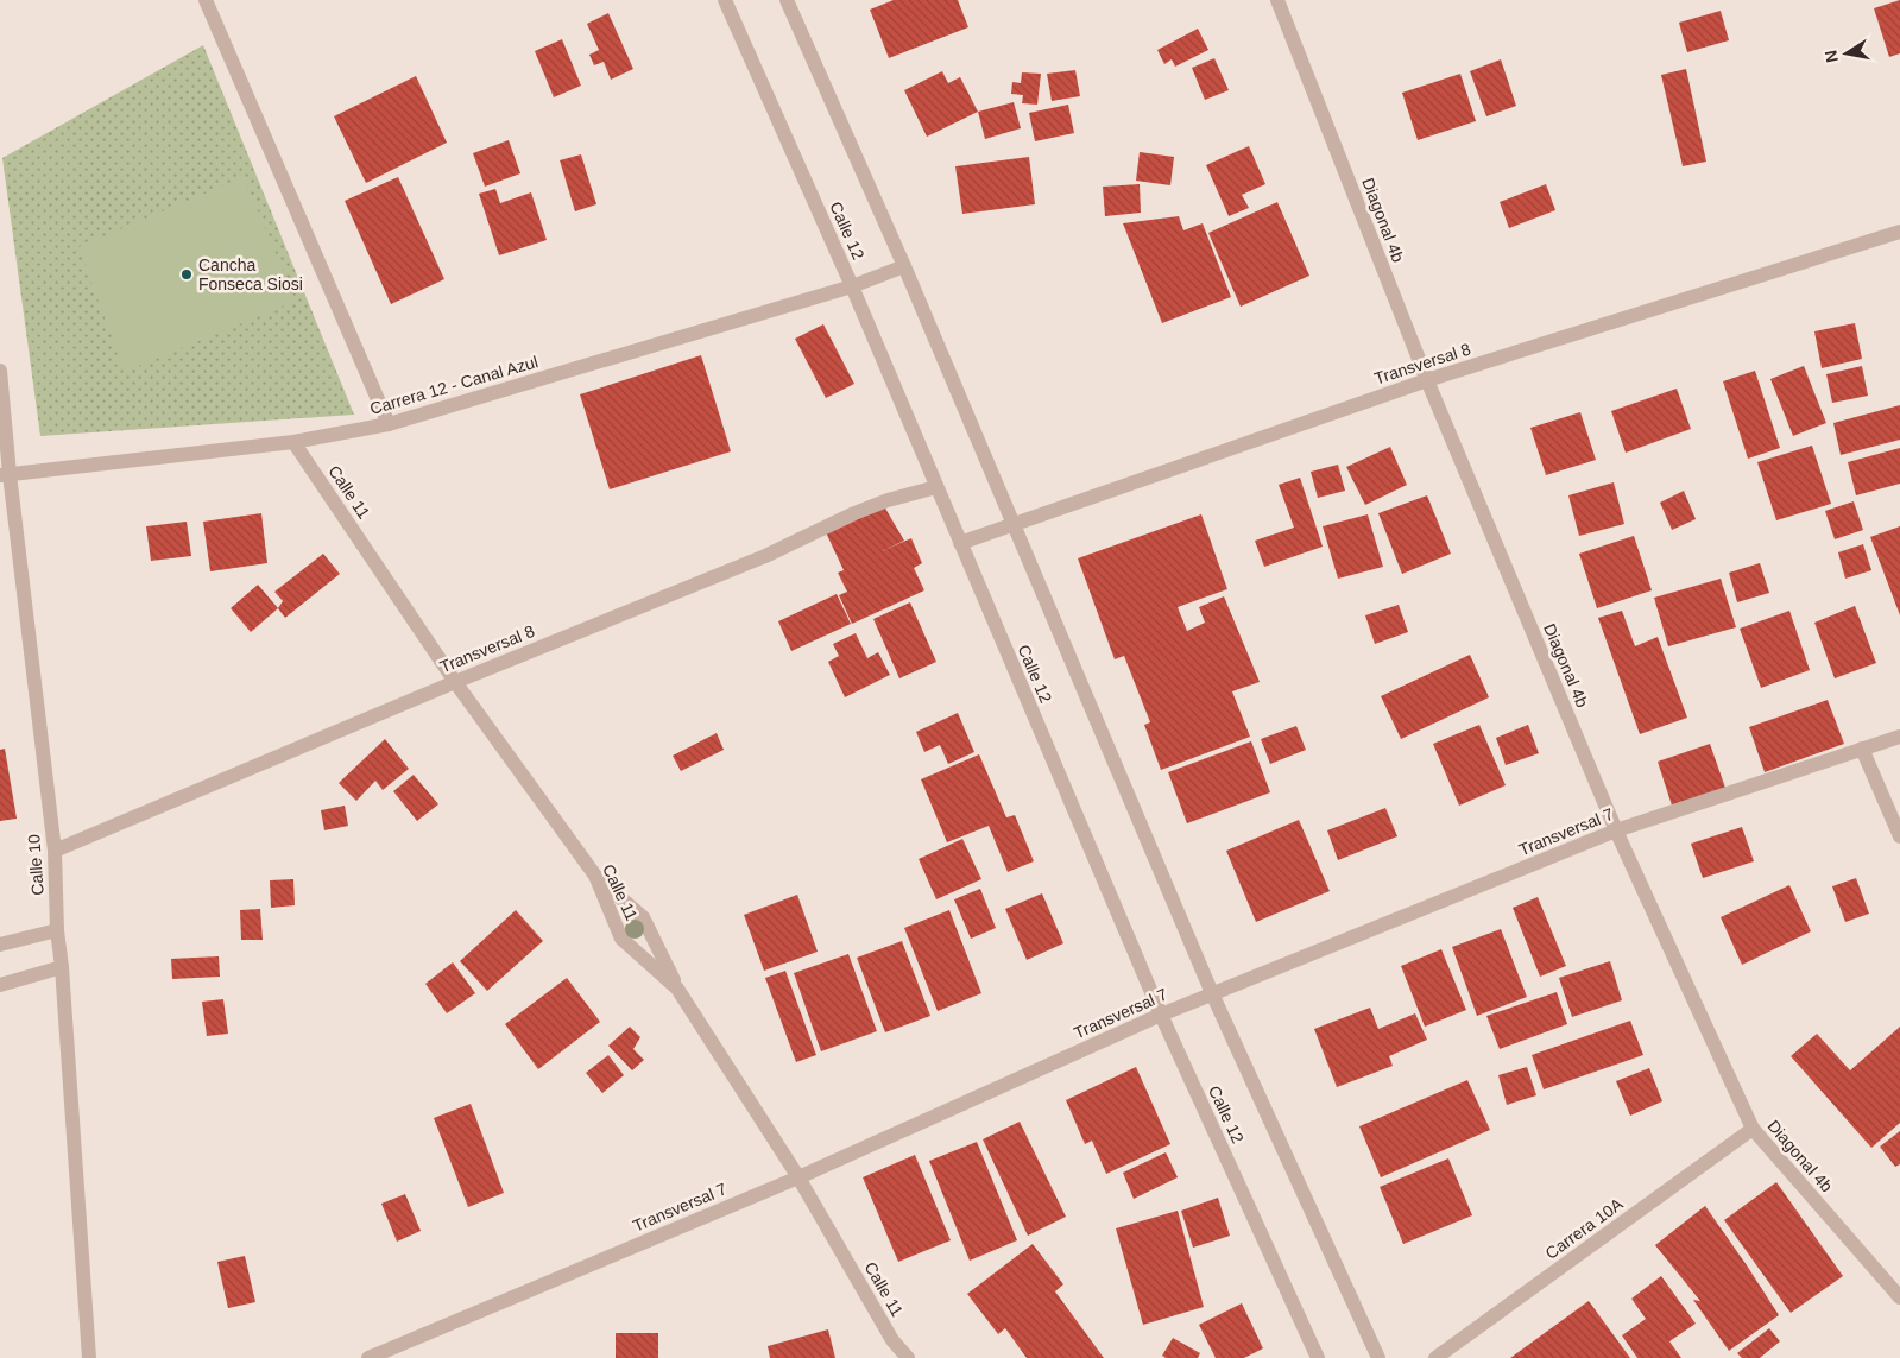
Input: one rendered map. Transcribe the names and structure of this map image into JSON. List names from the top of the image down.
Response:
{
  "streets": {
    "street": [
      "Diagonal 4b",
      "Calle 12",
      "Transversal 8",
      "Carrera 12 - Canal Azul",
      "Calle 11",
      "Transversal 7",
      "Calle 10",
      "Carrera 10A"
    ]
  },
  "crossings": [
    ["Diagonal 4b", "Transversal 8"],
    ["Diagonal 4b", "Transversal 7"],
    ["Diagonal 4b", "Carrera 10A"],
    ["Calle 12", "Transversal 8"],
    ["Calle 12", "Carrera 12 - Canal Azul"],
    ["Calle 12", "Transversal 7"],
    ["Transversal 8", "Calle 11"],
    ["Transversal 8", "Calle 10"],
    ["Carrera 12 - Canal Azul", "Calle 11"],
    ["Carrera 12 - Canal Azul", "Calle 10"],
    ["Calle 11", "Transversal 7"]
  ],
  "places": ["Cancha Fonseca Siosi"],
  "north": "left"
}
